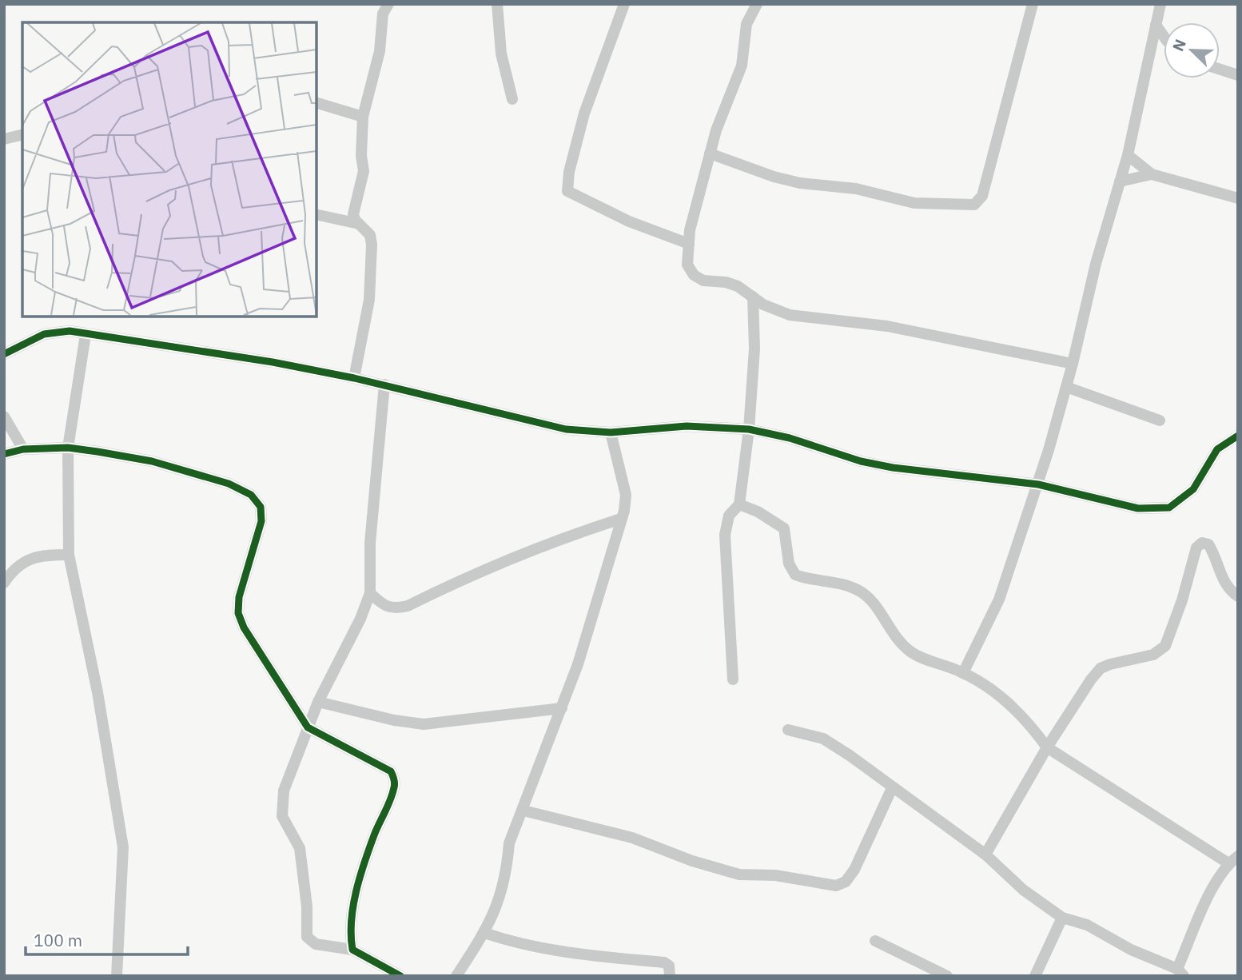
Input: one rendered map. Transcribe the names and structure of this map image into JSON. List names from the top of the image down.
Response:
{
  "scale_bar": "100 m",
  "north": "top left"
}
